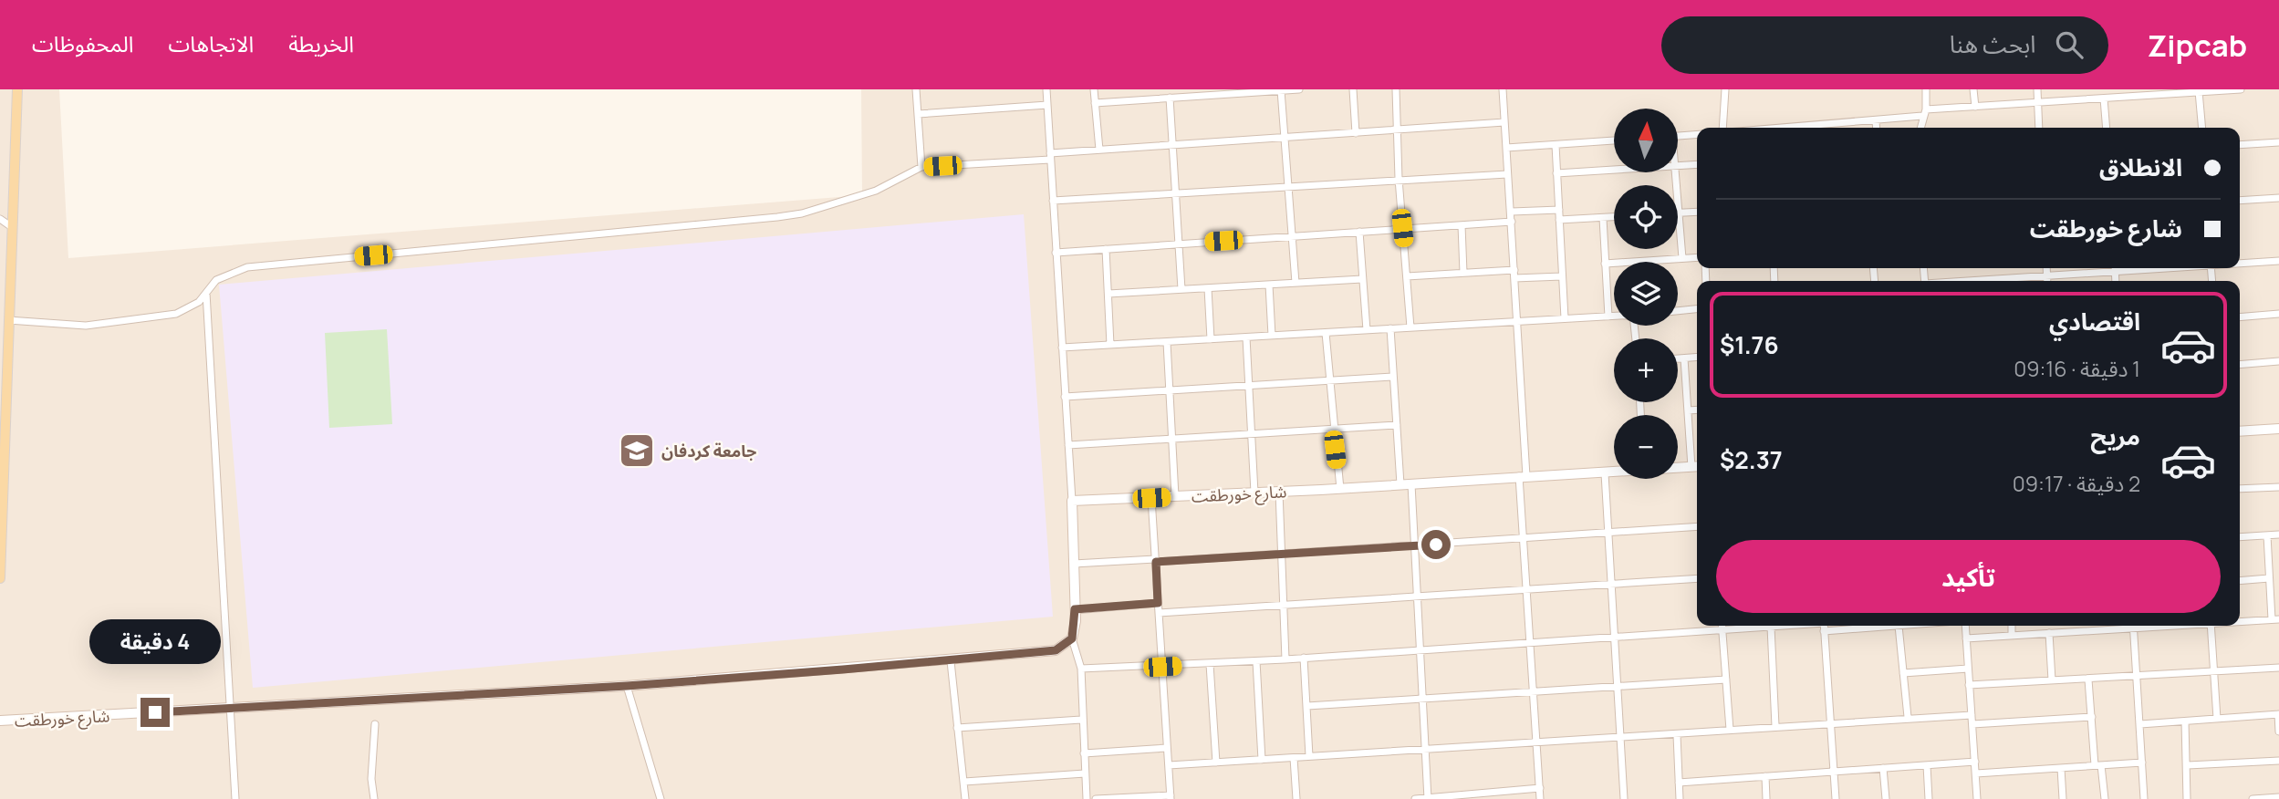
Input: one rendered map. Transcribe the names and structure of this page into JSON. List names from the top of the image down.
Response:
{
  "streets": {
    "street": ["شارع خورطقت"]
  },
  "places": {
    "school or university": ["جامعة كردفان"]
  },
  "north": "top",
  "page": {
    "header": "Zipcab",
    "search": "ابحث هنا",
    "nav": ["الخريطة", "الاتجاهات", "المحفوظات"],
    "map_buttons": ["+", "−"],
    "banner": ["الانطلاق", "شارع خورطقت"],
    "list": [
      {
        "name": "اقتصادي",
        "note": "1 دقيقة · 09:16",
        "value": "$1.76"
      },
      {
        "name": "مريح",
        "note": "2 دقيقة · 09:17",
        "value": "$2.37"
      }
    ],
    "buttons": "تأكيد",
    "bubble": "4 دقيقة"
  }
}
